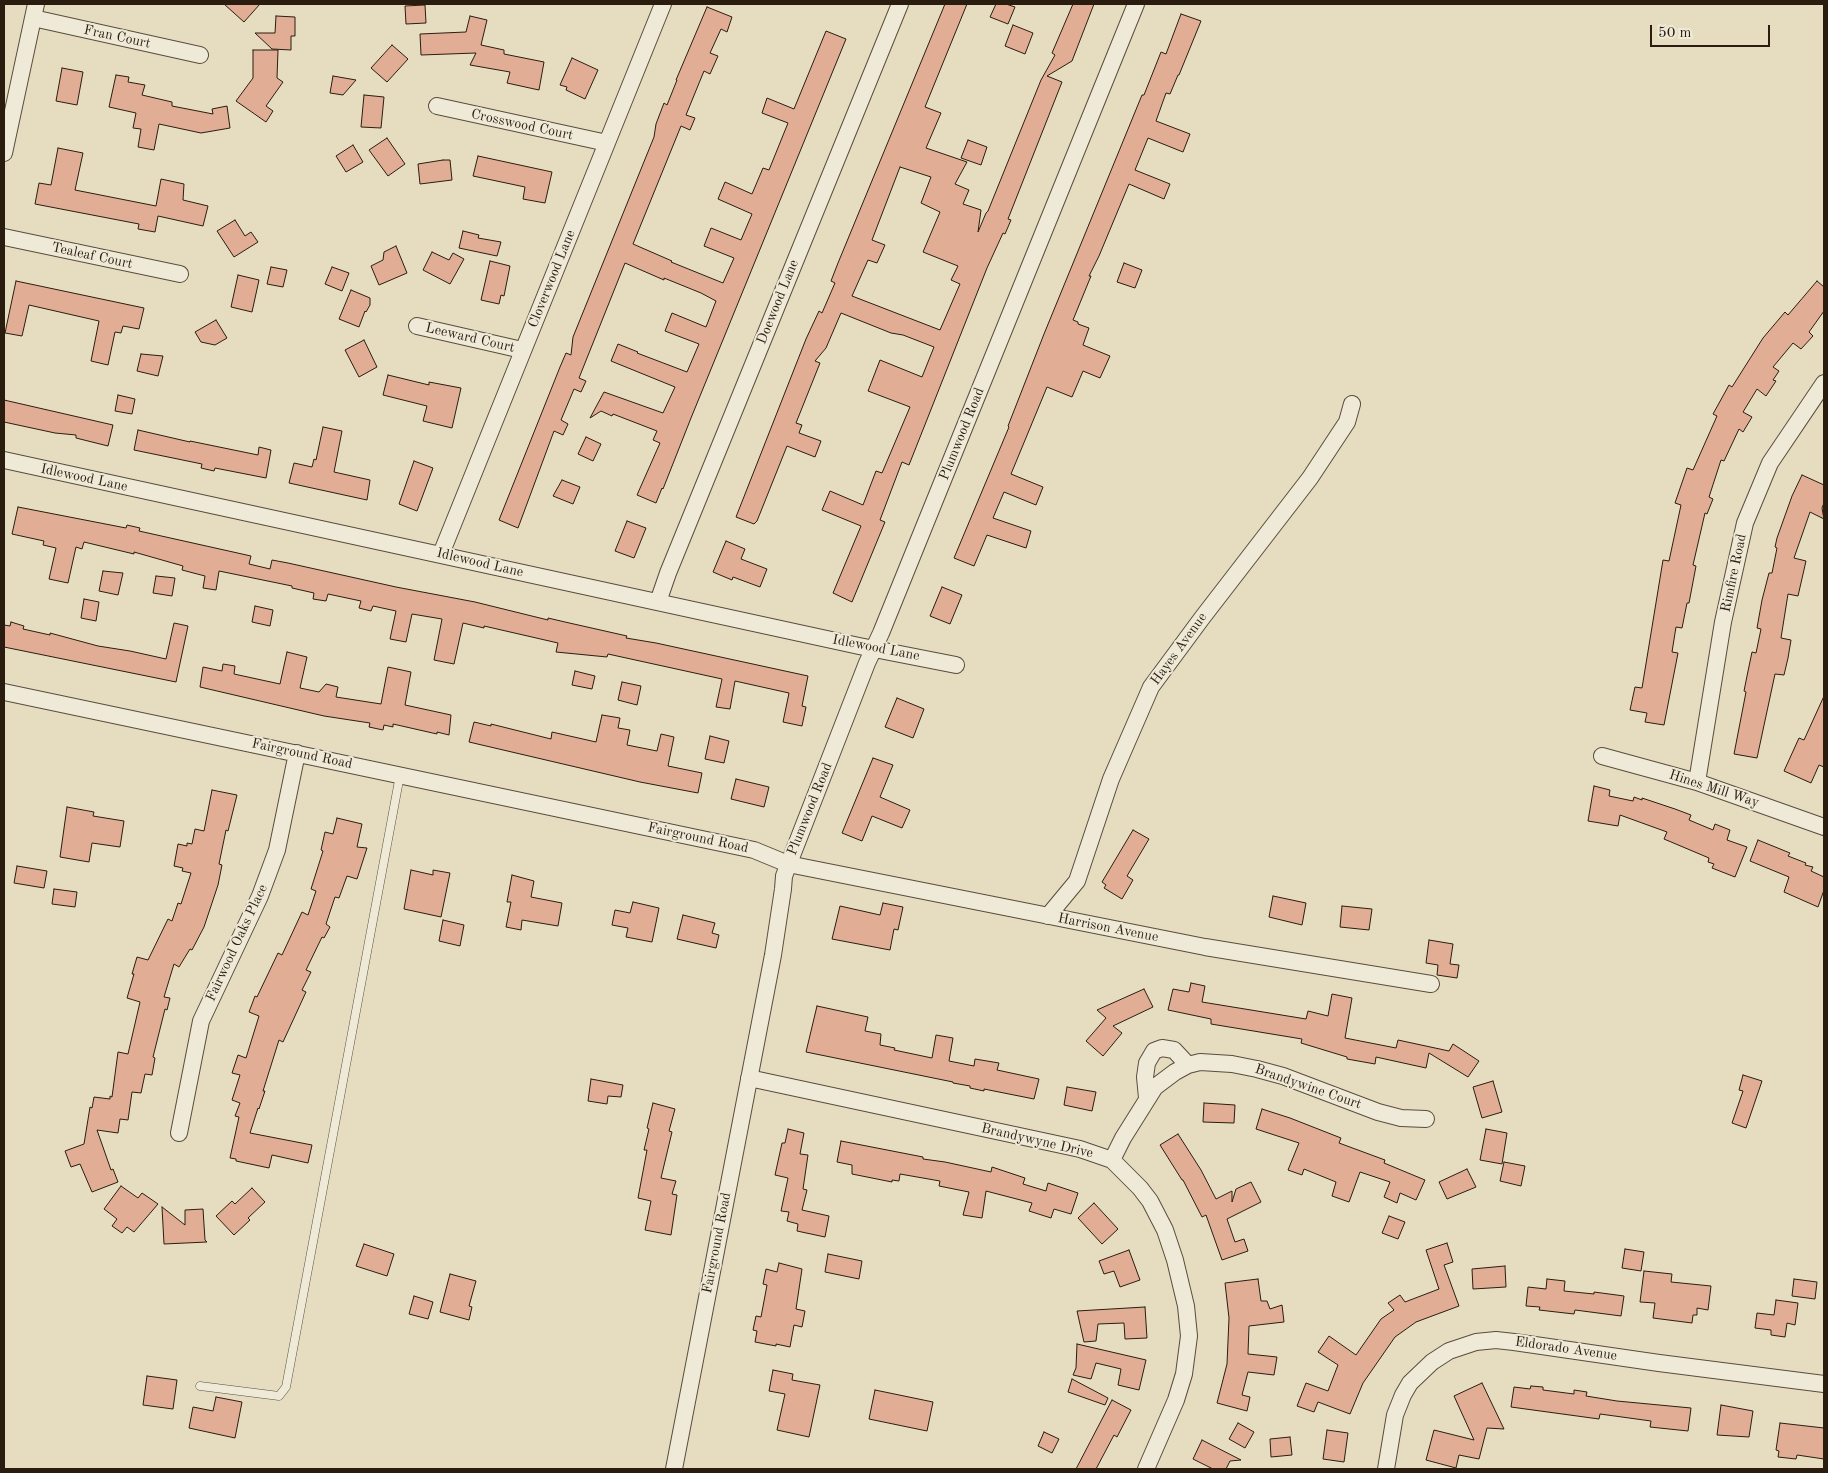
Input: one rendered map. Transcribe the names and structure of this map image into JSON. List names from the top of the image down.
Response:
{
  "streets": {
    "street": [
      "Fran Court",
      "Crosswood Court",
      "Tealeaf Court",
      "Cloverwood Lane",
      "Doewood Lane",
      "Leeward Court",
      "Plumwood Road",
      "Idlewood Lane",
      "Rimfire Road",
      "Hayes Avenue",
      "Fairground Road",
      "Hines Mill Way",
      "Harrison Avenue",
      "Fairwood Oaks Place",
      "Brandywine Court",
      "Brandywyne Drive",
      "Eldorado Avenue"
    ]
  },
  "crossings": [
    ["Crosswood Court", "Cloverwood Lane"],
    ["Cloverwood Lane", "Leeward Court"],
    ["Cloverwood Lane", "Idlewood Lane"],
    ["Doewood Lane", "Idlewood Lane"],
    ["Plumwood Road", "Idlewood Lane"],
    ["Plumwood Road", "Fairground Road"],
    ["Plumwood Road", "Harrison Avenue"],
    ["Rimfire Road", "Hines Mill Way"],
    ["Hayes Avenue", "Harrison Avenue"],
    ["Fairground Road", "Harrison Avenue"],
    ["Fairground Road", "Fairwood Oaks Place"],
    ["Fairground Road", "Brandywyne Drive"],
    ["Brandywine Court", "Brandywyne Drive"]
  ],
  "scale_bar": "50 m"
}
